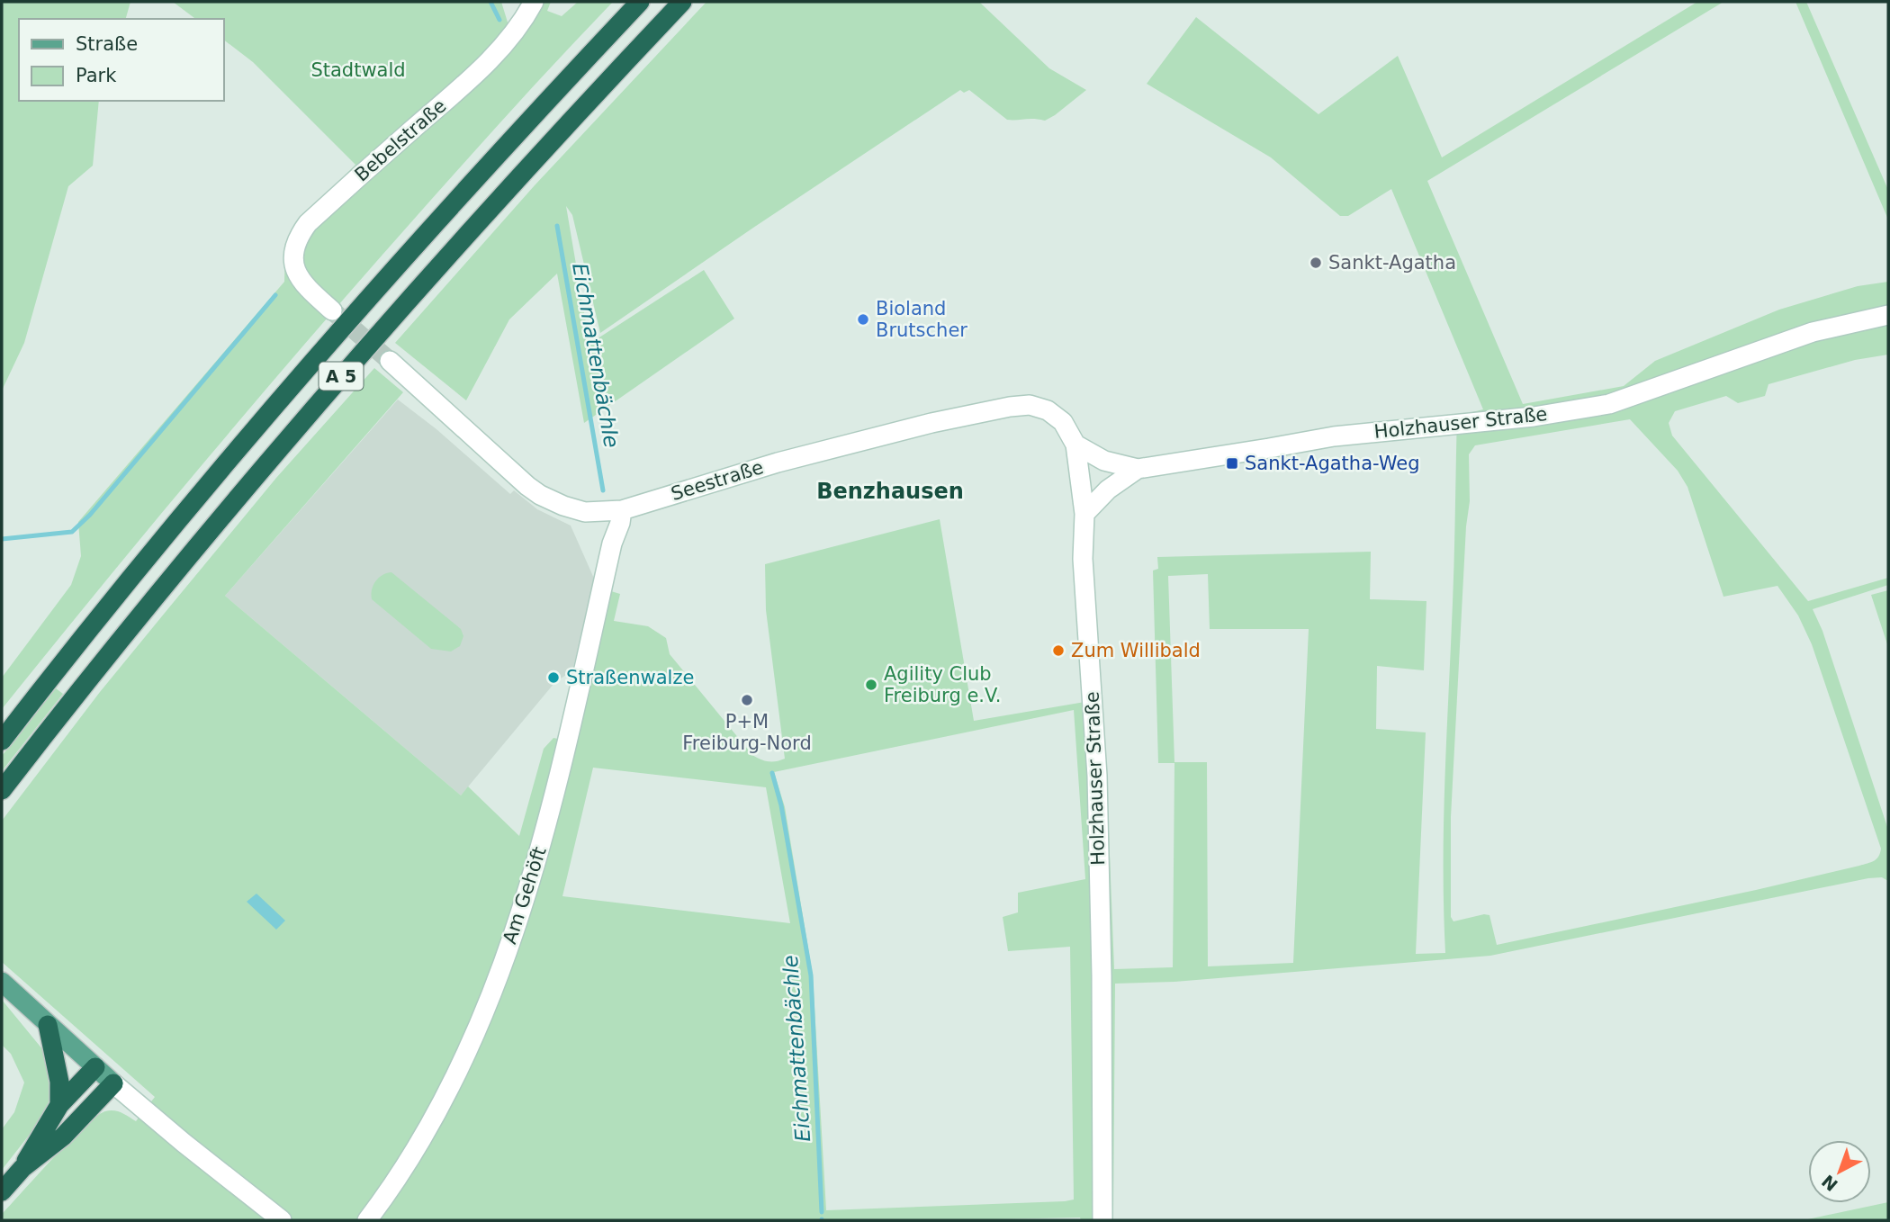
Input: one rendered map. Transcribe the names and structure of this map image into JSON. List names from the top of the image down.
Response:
{
  "streets": {
    "highway": ["A 5"],
    "street": [
      "Bebelstraße",
      "Holzhauser Straße",
      "Seestraße",
      "Am Gehöft"
    ]
  },
  "crossings": [
    ["Holzhauser Straße", "Seestraße"],
    ["Seestraße", "Am Gehöft"]
  ],
  "districts": ["Benzhausen"],
  "water": ["Eichmattenbächle"],
  "parks": ["Stadtwald"],
  "places": {
    "other": [
      "Sankt-Agatha",
      "Bioland Brutscher",
      "Zum Willibald",
      "Straßenwalze",
      "Agility Club Freiburg e.V.",
      "P+M Freiburg-Nord"
    ],
    "transit": ["Sankt-Agatha-Weg"]
  },
  "legend": ["Straße", "Park"],
  "north": "bottom left"
}
